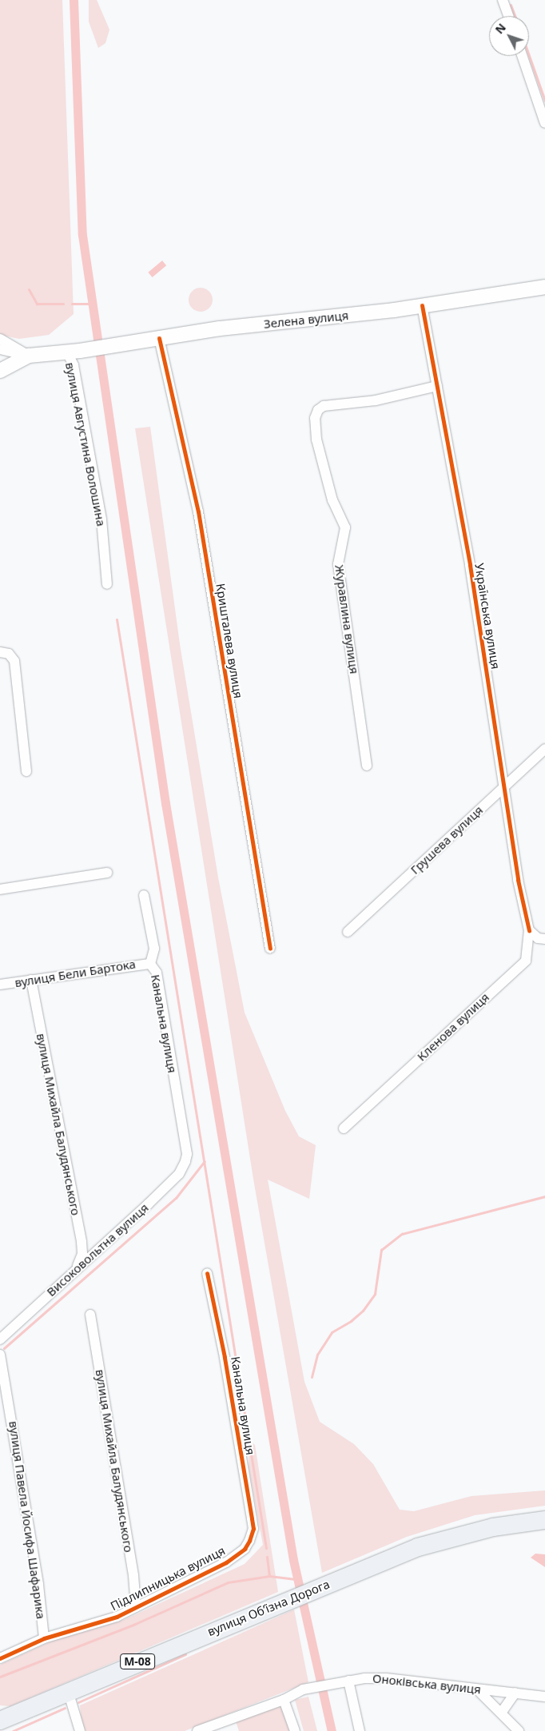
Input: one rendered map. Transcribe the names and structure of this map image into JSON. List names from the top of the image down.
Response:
{
  "streets": {
    "highway": ["вулиця Обʼїзна Дорога", "М-08"],
    "street": [
      "Зелена вулиця",
      "вулиця Августина Волошина",
      "Українська вулиця",
      "Журавлина вулиця",
      "Кришталева вулиця",
      "Грушева вулиця",
      "вулиця Бели Бартока",
      "Канальна вулиця",
      "Кленова вулиця",
      "вулиця Михайла Балудянського",
      "Високовольтна вулиця",
      "вулиця Павела Йосифа Шафарика",
      "Підлипницька вулиця",
      "Оноківська вулиця"
    ]
  },
  "crossings": [
    ["Зелена вулиця", "вулиця Августина Волошина"],
    ["Зелена вулиця", "Українська вулиця"],
    ["Зелена вулиця", "Кришталева вулиця"],
    ["Українська вулиця", "Журавлина вулиця"],
    ["Українська вулиця", "Грушева вулиця"],
    ["Українська вулиця", "Кленова вулиця"],
    ["вулиця Бели Бартока", "Канальна вулиця"],
    ["вулиця Бели Бартока", "вулиця Михайла Балудянського"],
    ["Канальна вулиця", "Високовольтна вулиця"],
    ["Канальна вулиця", "Підлипницька вулиця"],
    ["вулиця Михайла Балудянського", "Високовольтна вулиця"],
    ["вулиця Михайла Балудянського", "Підлипницька вулиця"],
    ["вулиця Павела Йосифа Шафарика", "Підлипницька вулиця"]
  ],
  "north": "top left"
}
